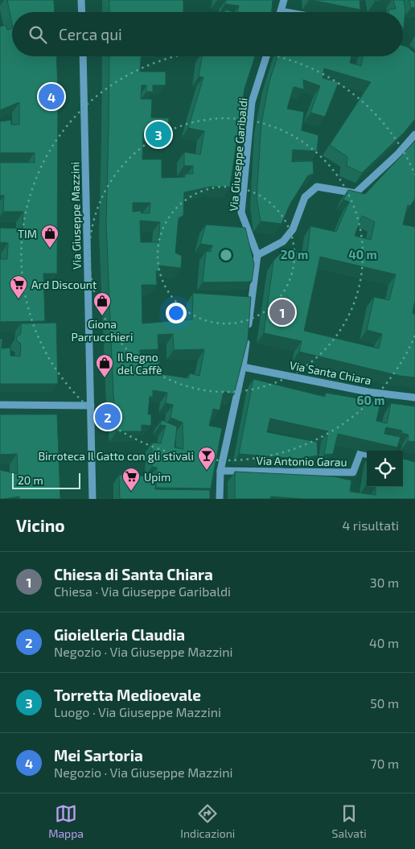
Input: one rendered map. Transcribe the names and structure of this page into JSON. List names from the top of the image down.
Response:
{
  "streets": {
    "street": [
      "Via Giuseppe Garibaldi",
      "Via Giuseppe Mazzini",
      "Via Santa Chiara",
      "Via Antonio Garau"
    ]
  },
  "crossings": [
    ["Via Giuseppe Garibaldi", "Via Santa Chiara"],
    ["Via Giuseppe Garibaldi", "Via Antonio Garau"]
  ],
  "places": {
    "shop": ["TIM", "Giona Parrucchieri", "Il Regno del Caffè"],
    "supermarket": ["Ard Discount", "Upim"],
    "bar": ["Birroteca Il Gatto con gli stivali"]
  },
  "scale_bar": "20 m",
  "page": {
    "search": "Cerca qui",
    "pins": [
      "4",
      "3",
      "1",
      "2"
    ],
    "scale": "20 m",
    "heading": ["Vicino", "4 risultati"],
    "list": [
      {
        "mark": "1",
        "name": "Chiesa di Santa Chiara",
        "note": "Chiesa · Via Giuseppe Garibaldi",
        "value": "30 m"
      },
      {
        "mark": "2",
        "name": "Gioielleria Claudia",
        "note": "Negozio · Via Giuseppe Mazzini",
        "value": "40 m"
      },
      {
        "mark": "3",
        "name": "Torretta Medioevale",
        "note": "Luogo · Via Giuseppe Mazzini",
        "value": "50 m"
      },
      {
        "mark": "4",
        "name": "Mei Sartoria",
        "note": "Negozio · Via Giuseppe Mazzini",
        "value": "70 m"
      }
    ],
    "nav": ["Mappa", "Indicazioni", "Salvati"]
  },
  "rings": ["20 m", "40 m", "60 m"]
}
